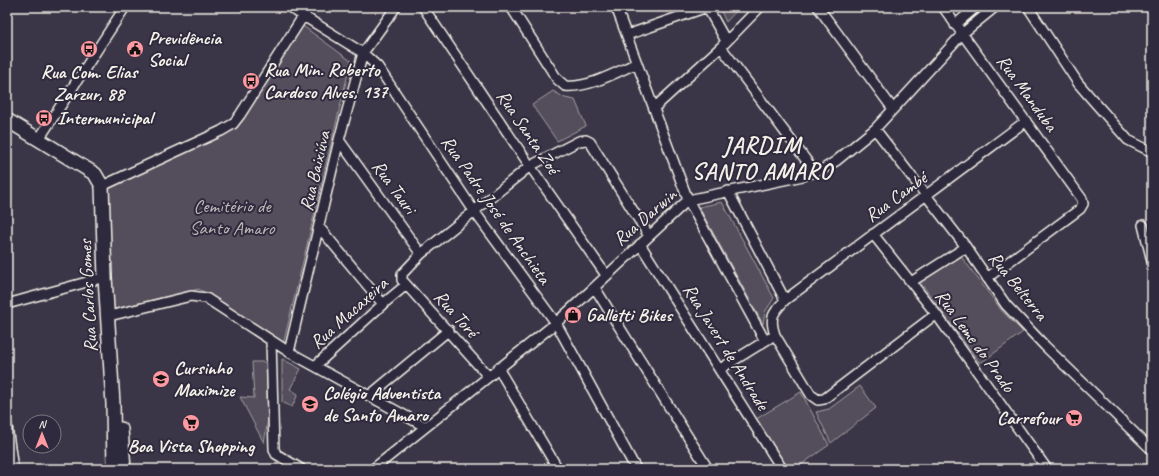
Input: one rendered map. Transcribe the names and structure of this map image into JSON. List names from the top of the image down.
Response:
{
  "streets": {
    "street": [
      "Rua Manduba",
      "Rua Santa Zoé",
      "Rua Baixiúva",
      "Rua Tauri",
      "Rua Cambé",
      "Rua Padre José de Anchieta",
      "Rua Darwin",
      "Rua Belterra",
      "Rua Carlos Gomes",
      "Rua Macaxeira",
      "Rua Toré",
      "Rua Leme do Prado",
      "Rua Javert de Andrade"
    ]
  },
  "crossings": [
    ["Rua Manduba", "Rua Cambé"],
    ["Rua Manduba", "Rua Darwin"],
    ["Rua Manduba", "Rua Belterra"],
    ["Rua Santa Zoé", "Rua Darwin"],
    ["Rua Baixiúva", "Rua Tauri"],
    ["Rua Baixiúva", "Rua Padre José de Anchieta"],
    ["Rua Tauri", "Rua Toré"],
    ["Rua Cambé", "Rua Belterra"],
    ["Rua Cambé", "Rua Leme do Prado"],
    ["Rua Padre José de Anchieta", "Rua Darwin"],
    ["Rua Darwin", "Rua Belterra"],
    ["Rua Darwin", "Rua Toré"],
    ["Rua Darwin", "Rua Javert de Andrade"],
    ["Rua Macaxeira", "Rua Toré"]
  ],
  "districts": ["JARDIM SANTO AMARO"],
  "parks": ["Cemitério de Santo Amaro"],
  "places": {
    "bus stop": ["Rua Com. Elias Zarzur, 88", "Rua Min. Roberto Cardoso Alves, 137", "Intermunicipal"],
    "public building": ["Previdência Social"],
    "shop": ["Galletti Bikes"],
    "school or university": ["Cursinho Maximize", "Colégio Adventista de Santo Amaro"],
    "supermarket": ["Carrefour", "Boa Vista Shopping"]
  },
  "north": "top"
}
